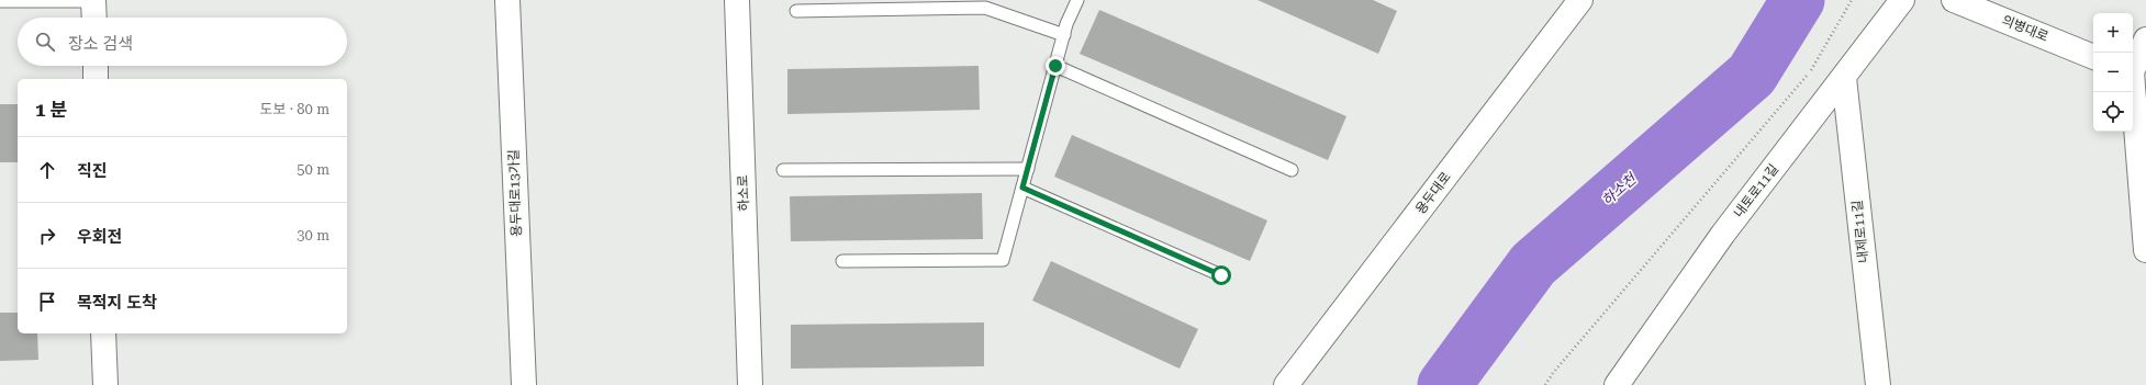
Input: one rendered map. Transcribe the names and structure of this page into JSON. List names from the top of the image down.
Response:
{
  "streets": {
    "street": [
      "의병대로",
      "내토로11길",
      "용두대로13가길",
      "하소로",
      "용두대로",
      "내제로11길"
    ]
  },
  "crossings": [
    ["내토로11길", "내제로11길"]
  ],
  "water": ["하소천"],
  "page": {
    "map_buttons": ["+", "−"],
    "search": "장소 검색",
    "heading": ["1 분", "도보 · 80 m"],
    "list": [
      ["직진", "50 m"],
      ["우회전", "30 m"],
      "목적지 도착"
    ]
  }
}
